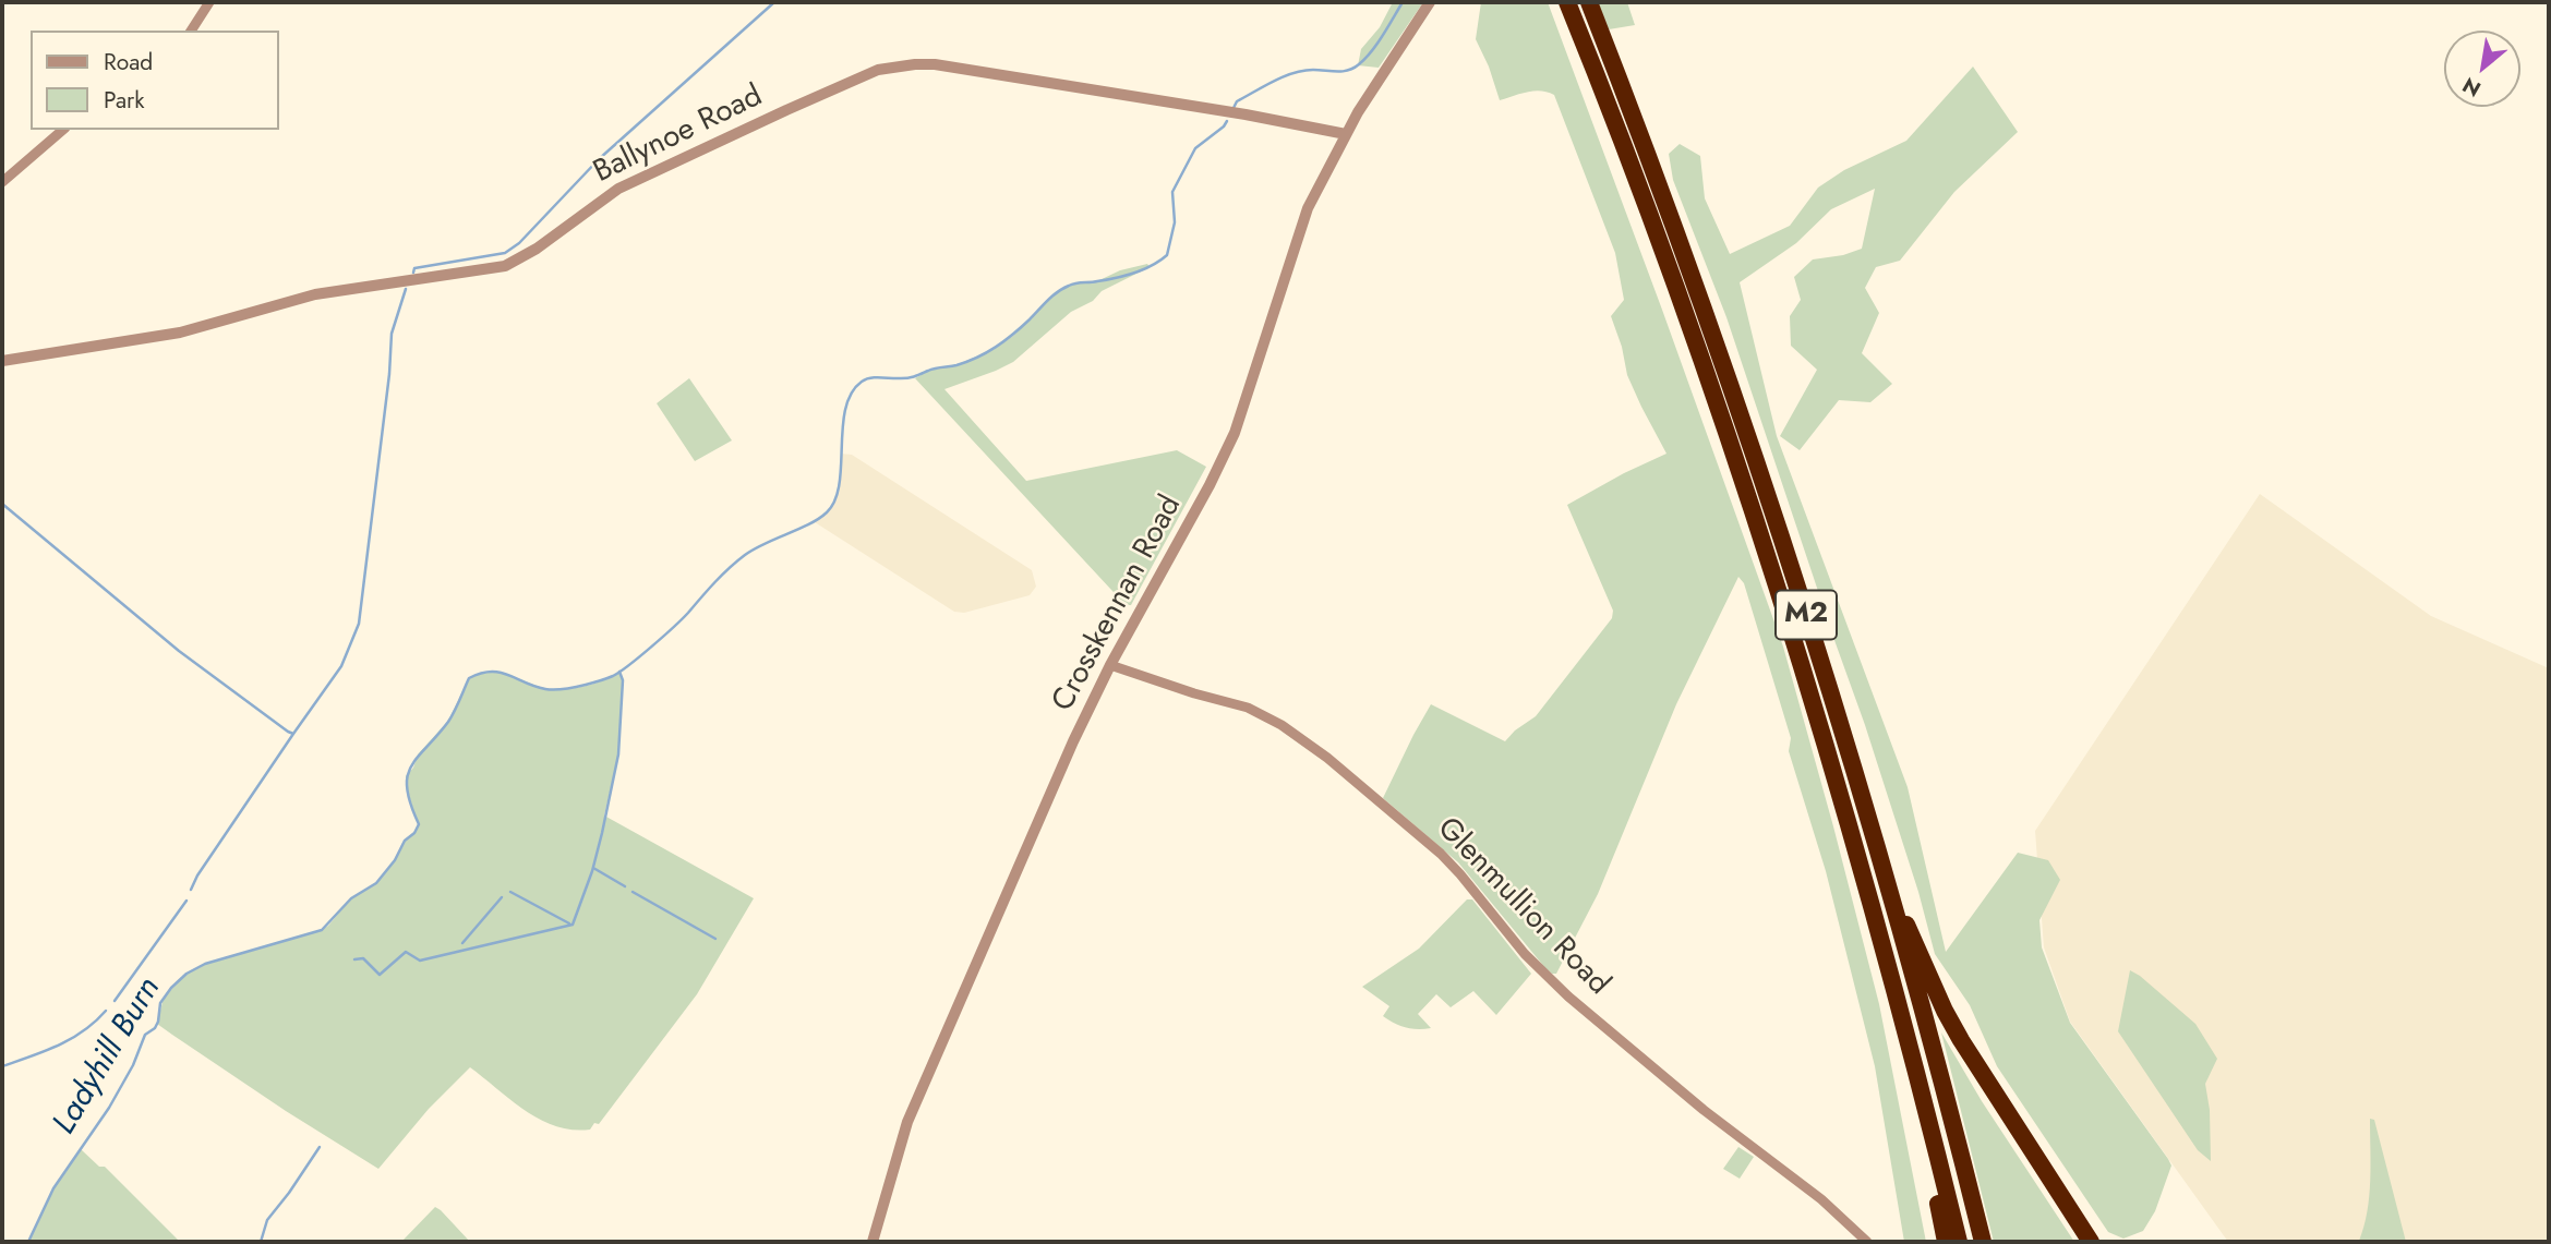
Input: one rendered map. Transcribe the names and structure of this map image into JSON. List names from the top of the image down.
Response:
{
  "streets": {
    "highway": ["M2"],
    "street": ["Ballynoe Road", "Crosskennan Road", "Glenmullion Road"]
  },
  "crossings": [
    ["Ballynoe Road", "Crosskennan Road"],
    ["Crosskennan Road", "Glenmullion Road"]
  ],
  "water": ["Ladyhill Burn"],
  "legend": ["Road", "Park"],
  "north": "bottom left"
}
